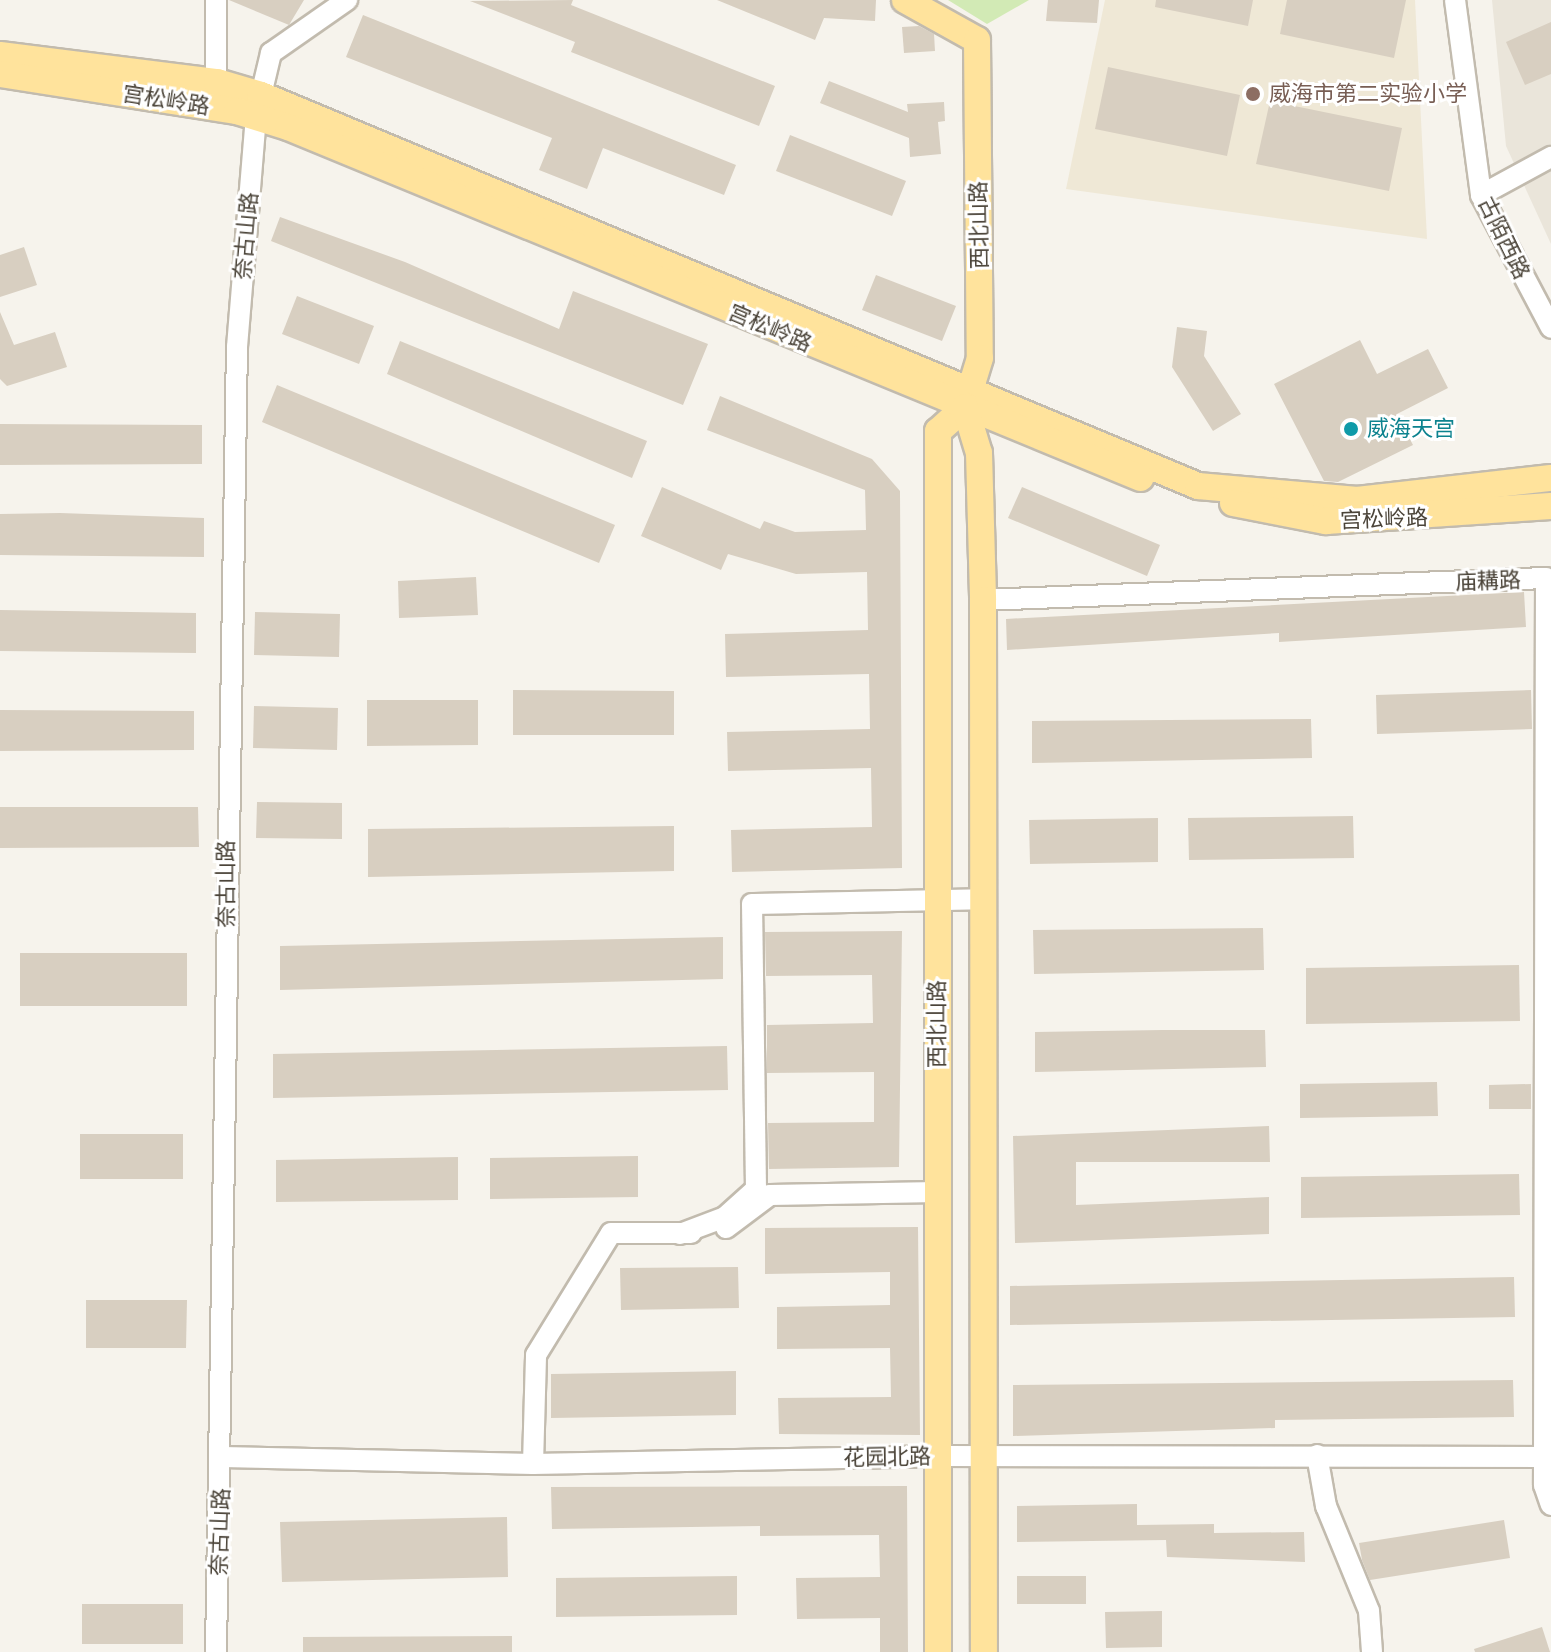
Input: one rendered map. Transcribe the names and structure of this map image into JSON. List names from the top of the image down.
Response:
{
  "streets": {
    "main road": ["宫松岭路", "西北山路"],
    "street": [
      "奈古山路",
      "古陌西路",
      "庙耩路",
      "花园北路"
    ]
  },
  "crossings": [
    ["宫松岭路", "西北山路"],
    ["宫松岭路", "奈古山路"],
    ["西北山路", "庙耩路"],
    ["西北山路", "花园北路"],
    ["奈古山路", "花园北路"],
    ["庙耩路", "花园北路"]
  ],
  "places": ["威海市第二实验小学", "威海天宫"]
}
